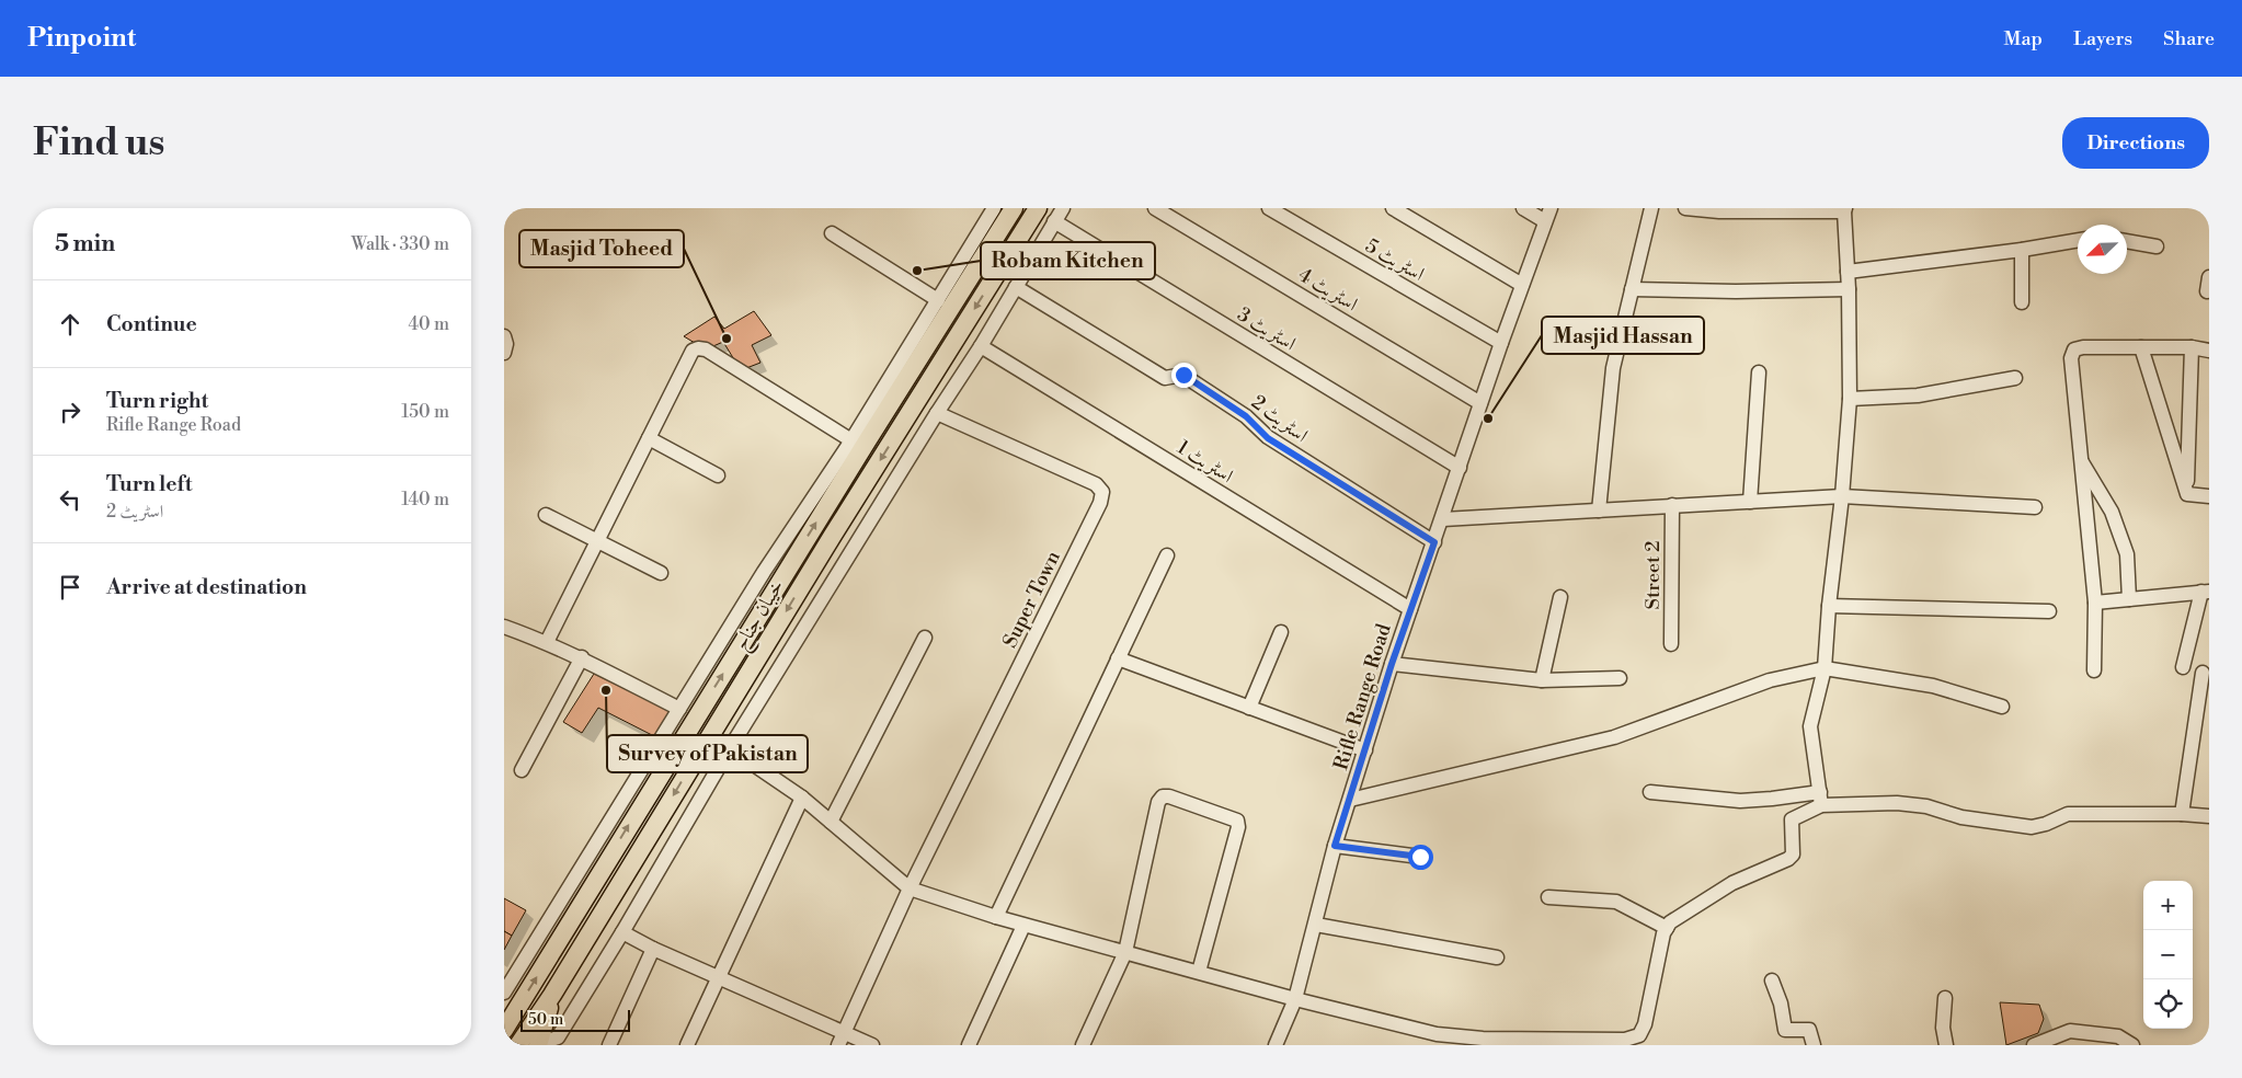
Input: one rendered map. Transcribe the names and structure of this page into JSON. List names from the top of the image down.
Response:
{
  "streets": {
    "main road": ["خیبان جناح"],
    "street": [
      "اسٹریٹ 5",
      "اسٹریٹ 4",
      "اسٹریٹ 3",
      "اسٹریٹ 2",
      "اسٹریٹ 1",
      "Street 2",
      "Super Town",
      "Rifle Range Road"
    ]
  },
  "crossings": [
    ["اسٹریٹ 5", "Rifle Range Road"],
    ["اسٹریٹ 4", "Rifle Range Road"],
    ["اسٹریٹ 3", "Rifle Range Road"],
    ["اسٹریٹ 2", "Rifle Range Road"],
    ["اسٹریٹ 1", "Rifle Range Road"]
  ],
  "places": [
    "Robam Kitchen",
    "Masjid Toheed",
    "Masjid Hassan",
    "Survey of Pakistan"
  ],
  "scale_bar": "50 m",
  "north": "bottom left",
  "page": {
    "header": "Pinpoint",
    "nav": ["Map", "Layers", "Share"],
    "buttons": "Directions",
    "title": "Find us",
    "heading": ["5 min", "Walk · 330 m"],
    "list": [
      ["Continue", "40 m"],
      ["Turn right", "Rifle Range Road", "150 m"],
      ["Turn left", "اسٹریٹ 2", "140 m"],
      "Arrive at destination"
    ],
    "map_buttons": ["+", "−"],
    "scale": "50 m"
  }
}
